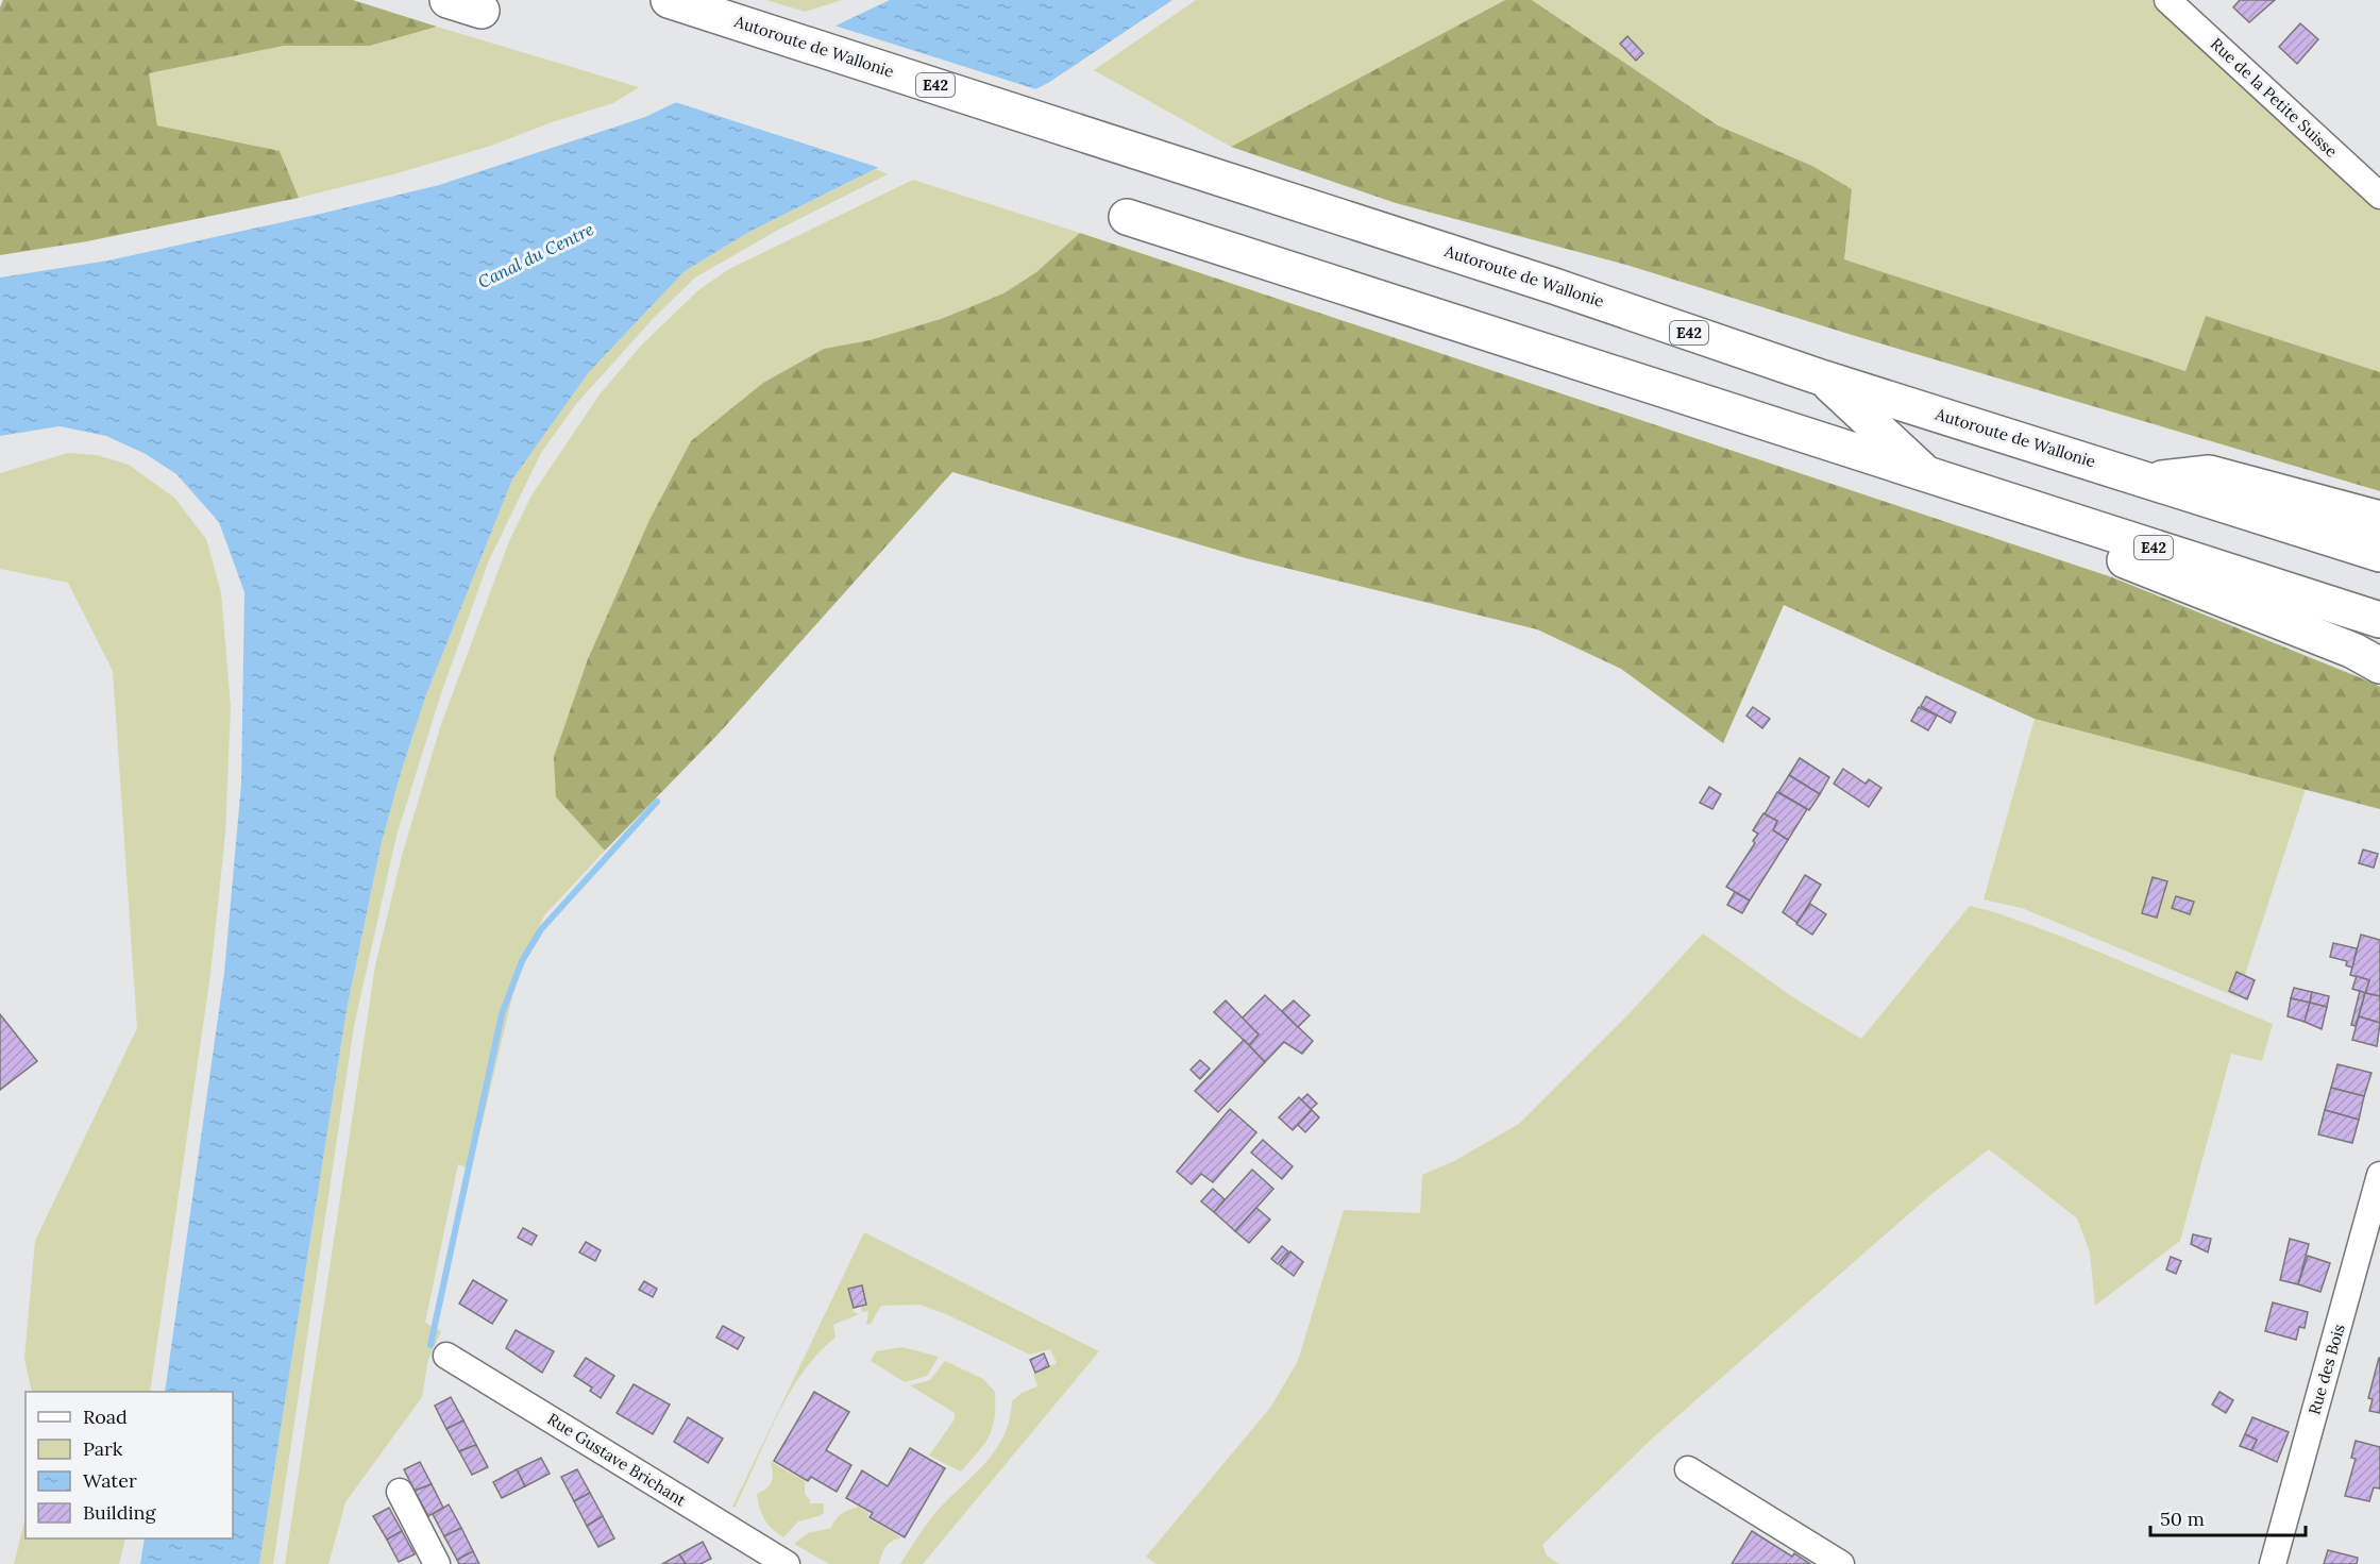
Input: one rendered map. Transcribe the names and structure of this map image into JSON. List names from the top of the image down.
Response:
{
  "streets": {
    "highway": ["Autoroute de Wallonie", "E42"],
    "street": ["Rue de la Petite Suisse", "Rue des Bois", "Rue Gustave Brichant"]
  },
  "water": ["Canal du Centre"],
  "legend": [
    "Road",
    "Park",
    "Water",
    "Building"
  ],
  "scale_bar": "50 m"
}
